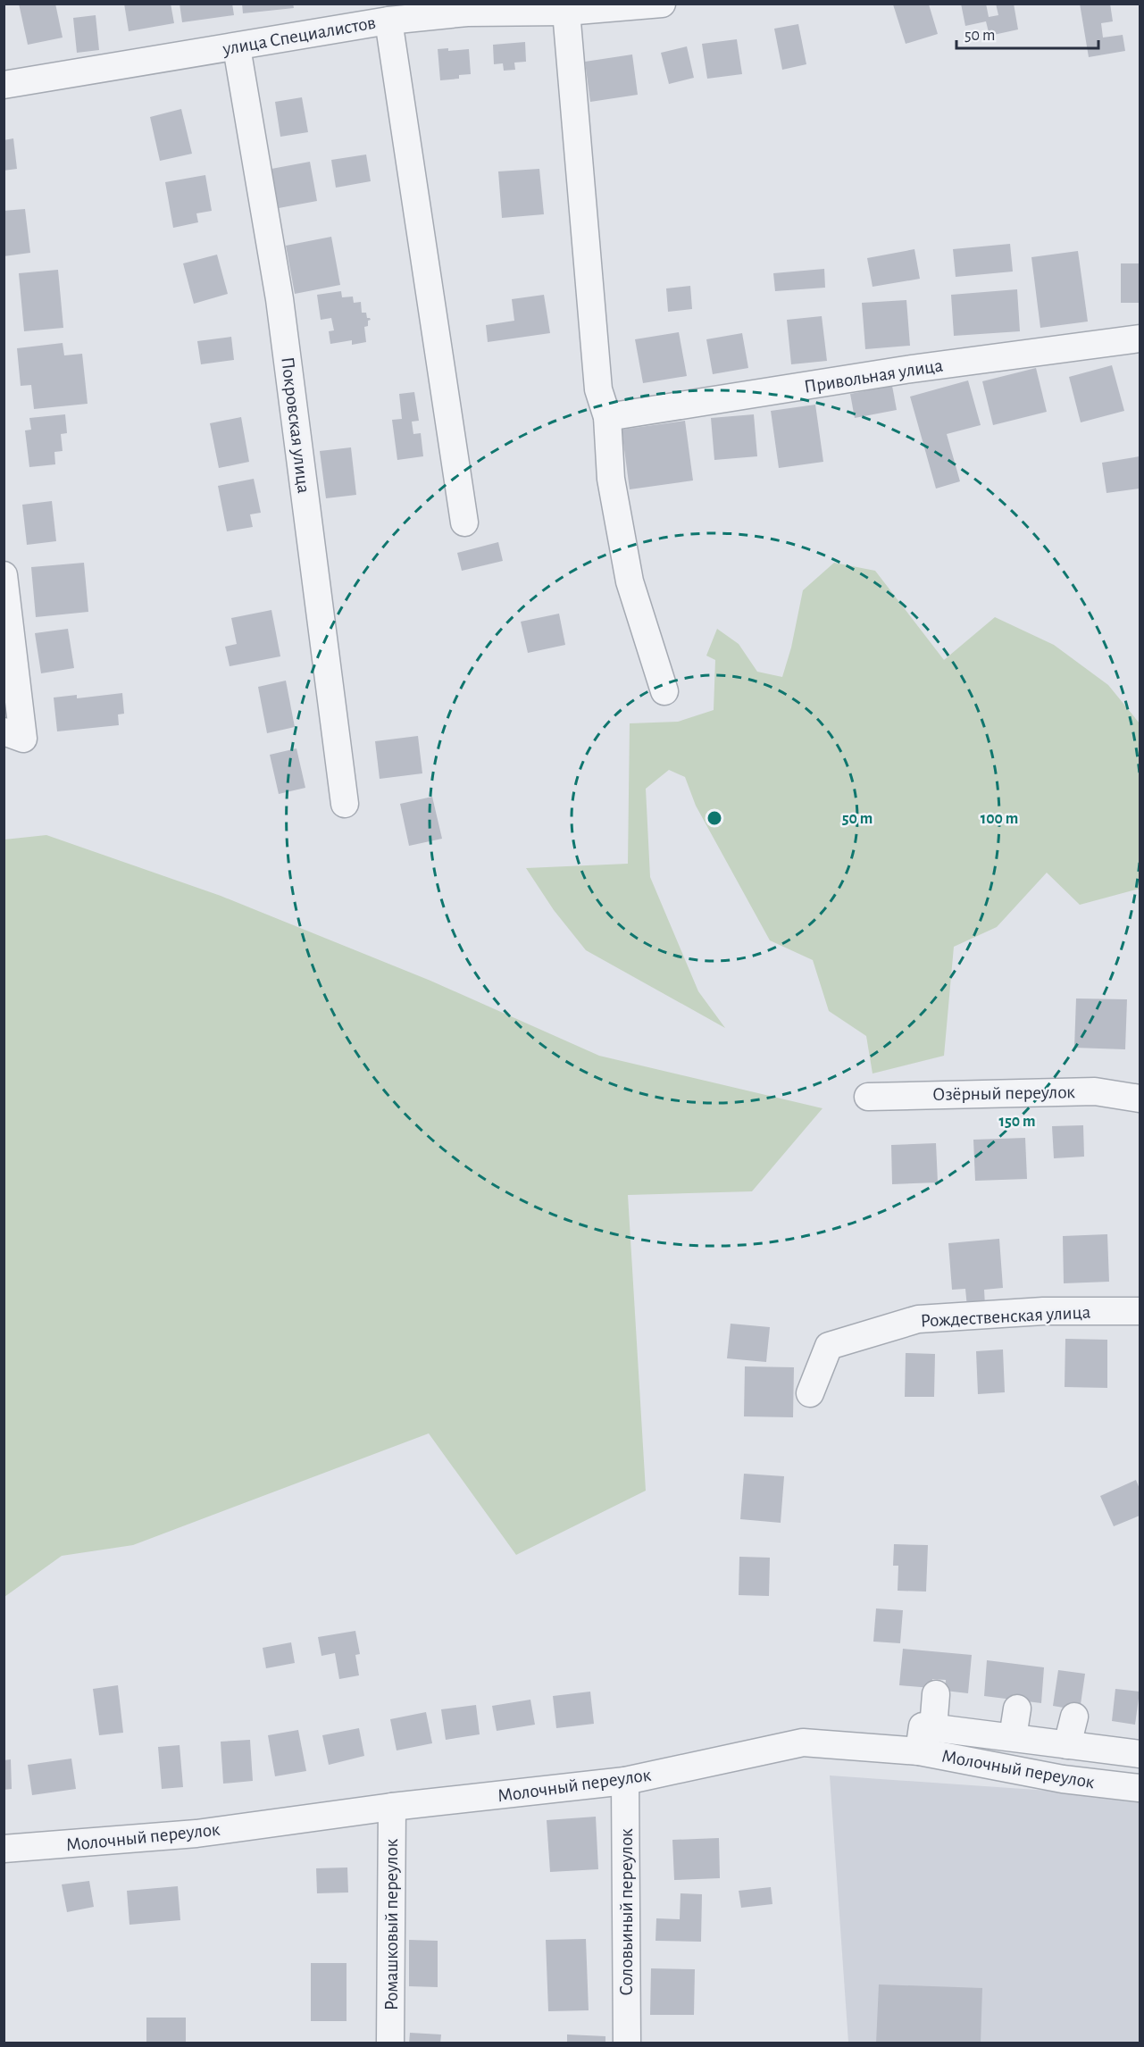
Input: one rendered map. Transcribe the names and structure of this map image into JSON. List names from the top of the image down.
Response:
{
  "streets": {
    "street": [
      "улица Специалистов",
      "Привольная улица",
      "Покровская улица",
      "Озёрный переулок",
      "Рождественская улица",
      "Молочный переулок",
      "Соловьиный переулок",
      "Ромашковый переулок"
    ]
  },
  "crossings": [
    ["улица Специалистов", "Покровская улица"],
    ["Молочный переулок", "Соловьиный переулок"],
    ["Молочный переулок", "Ромашковый переулок"]
  ],
  "scale_bar": "50 m",
  "rings": ["50 m", "100 m", "150 m"]
}
